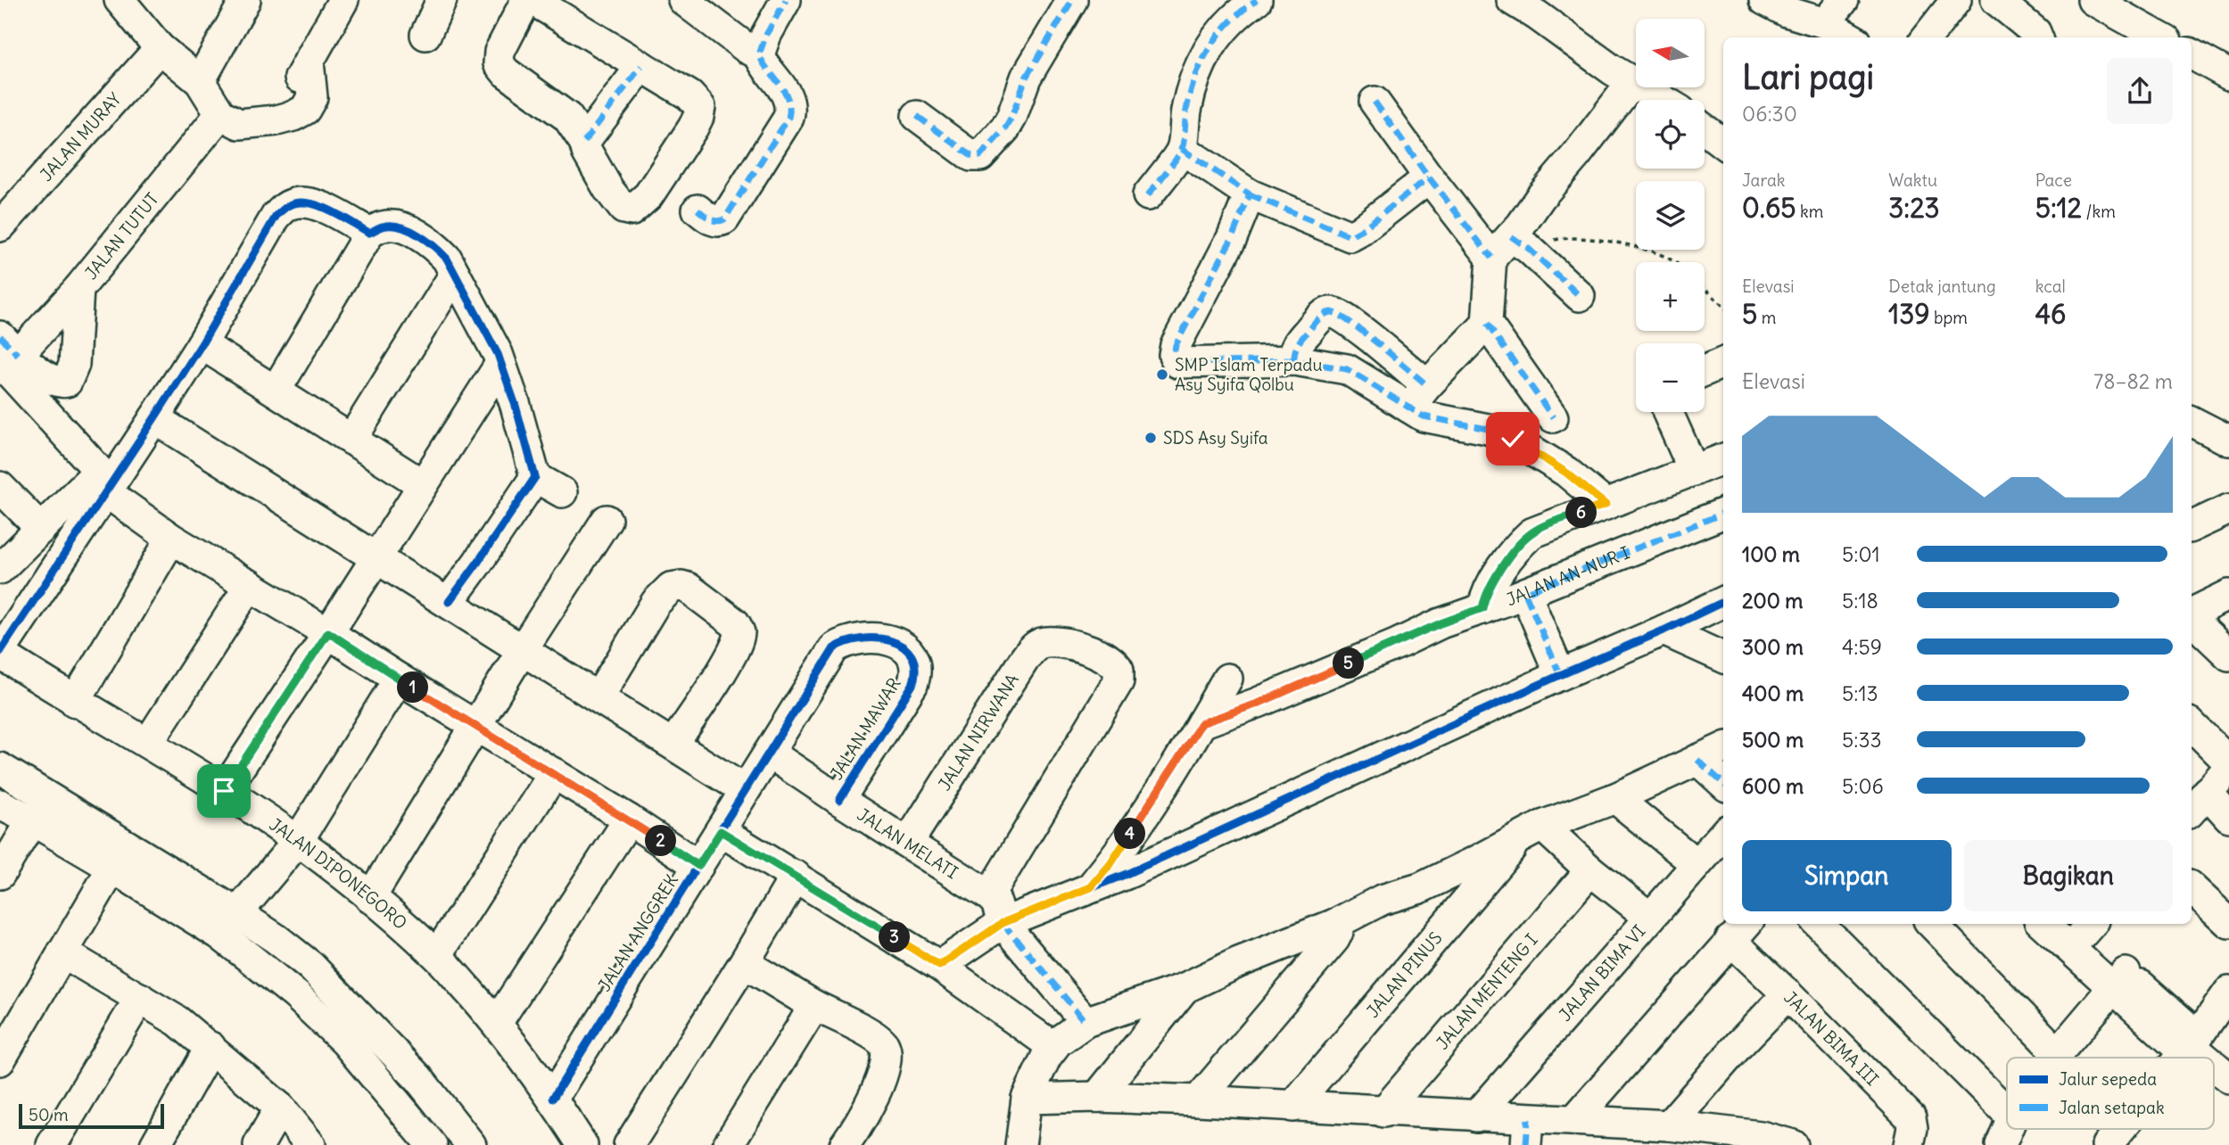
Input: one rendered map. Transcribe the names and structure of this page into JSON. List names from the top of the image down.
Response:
{
  "streets": {
    "street": [
      "JALAN MURAY",
      "JALAN TUTUT",
      "JALAN AN-NUR I",
      "JALAN MAWAR",
      "JALAN NIRWANA",
      "JALAN MELATI",
      "JALAN DIPONEGORO",
      "JALAN ANGGREK",
      "JALAN BIMA VI",
      "JALAN PINUS",
      "JALAN MENTENG I",
      "JALAN BIMA III"
    ]
  },
  "crossings": [
    ["JALAN MAWAR", "JALAN MELATI"],
    ["JALAN MAWAR", "JALAN ANGGREK"],
    ["JALAN NIRWANA", "JALAN MELATI"],
    ["JALAN MELATI", "JALAN ANGGREK"],
    ["JALAN DIPONEGORO", "JALAN ANGGREK"]
  ],
  "places": ["SMP Islam Terpadu Asy Syifa Qolbu", "SDS Asy Syifa"],
  "legend": ["Jalur sepeda", "Jalan setapak"],
  "scale_bar": "50 m",
  "north": "left",
  "page": {
    "map_buttons": ["+", "−"],
    "heading": ["Lari pagi", "06:30"],
    "stats": [
      ["Jarak", "0.65 km"],
      ["Waktu", "3:23"],
      ["Pace", "5:12 /km"],
      ["Elevasi", "5 m"],
      ["Detak jantung", "139 bpm"],
      ["kcal", "46"]
    ],
    "chart": ["Elevasi", "78–82 m"],
    "pins": [
      "6",
      "5",
      "1",
      "4",
      "2",
      "3"
    ],
    "list": [
      {
        "name": "100 m",
        "note": "5:01"
      },
      {
        "name": "200 m",
        "note": "5:18"
      },
      {
        "name": "300 m",
        "note": "4:59"
      },
      {
        "name": "400 m",
        "note": "5:13"
      },
      {
        "name": "500 m",
        "note": "5:33"
      },
      {
        "name": "600 m",
        "note": "5:06"
      }
    ],
    "buttons": ["Simpan", "Bagikan"],
    "scale": "50 m"
  }
}
